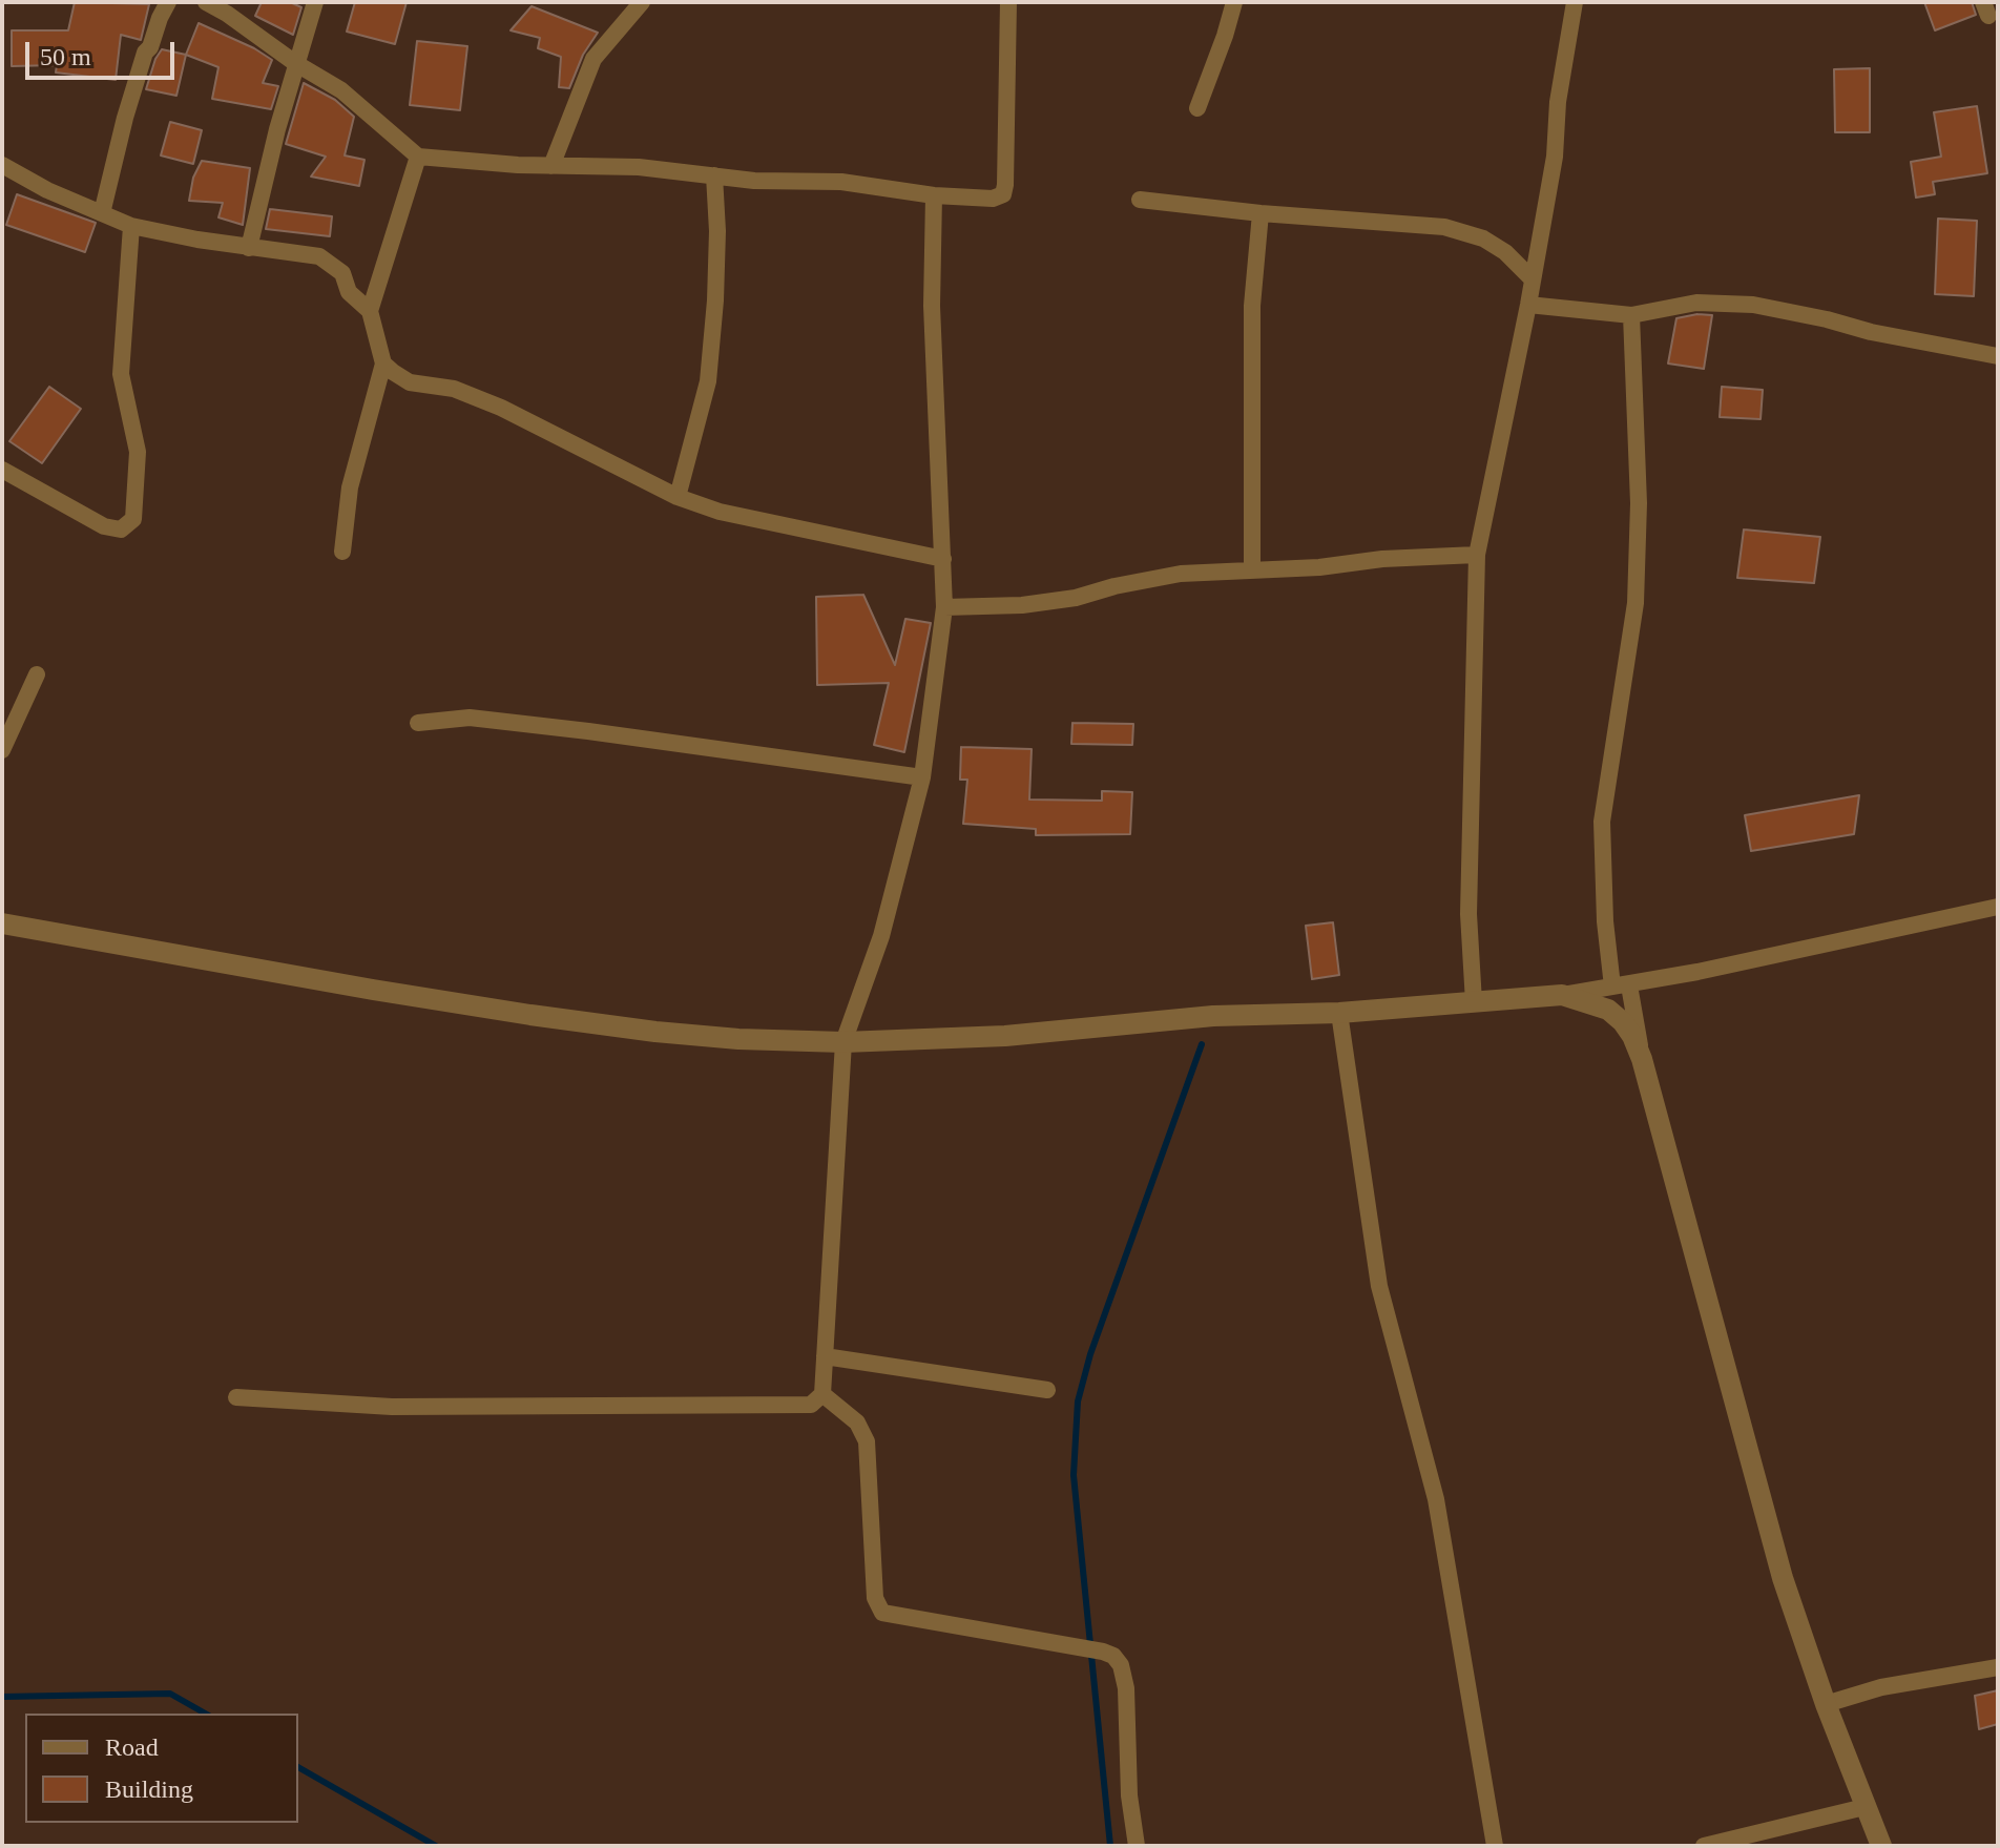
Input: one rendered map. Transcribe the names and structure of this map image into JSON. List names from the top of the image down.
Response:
{
  "legend": ["Road", "Building"],
  "scale_bar": "50 m"
}
